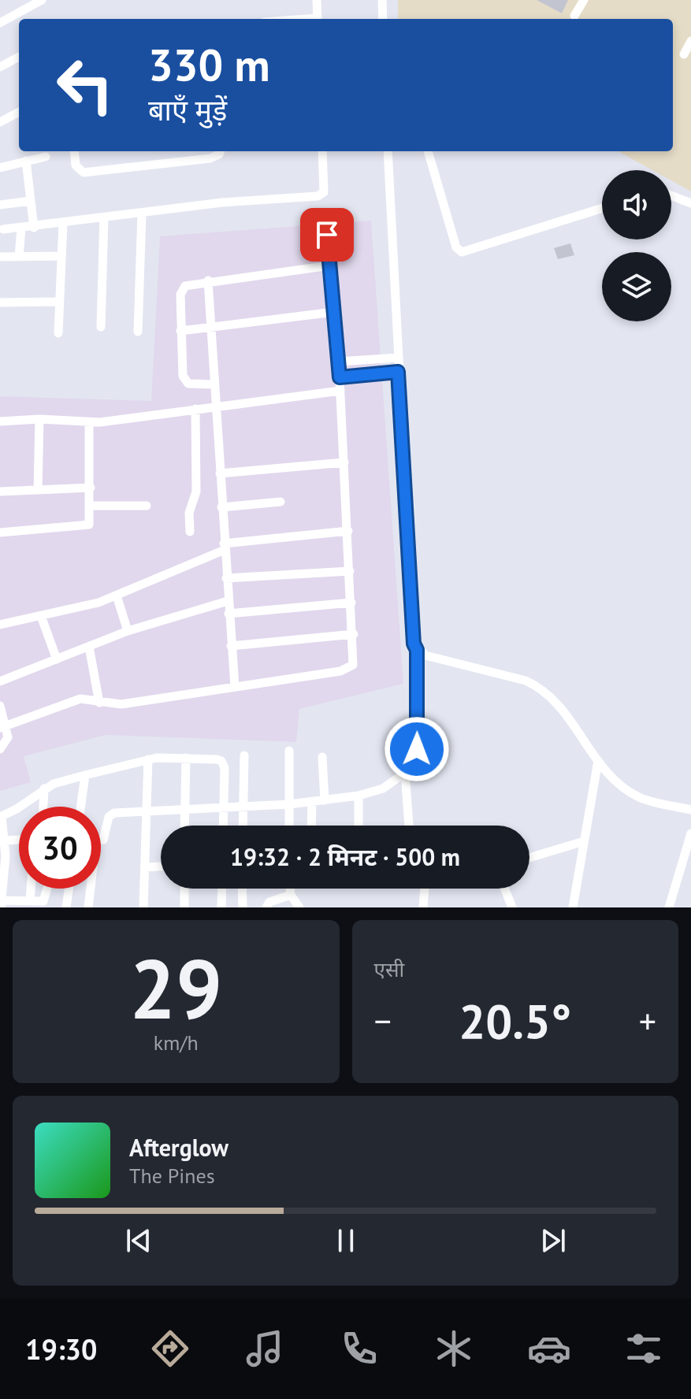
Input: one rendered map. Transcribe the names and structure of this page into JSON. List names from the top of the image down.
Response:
{
  "page": {
    "turn": ["330 m", "बाएँ मुड़ें"],
    "limit": "30",
    "trip": "19:32 · 2 मिनट · 500 m",
    "tile": [
      ["29", "km/h"],
      "एसी"
    ],
    "heat": ["−", "20.5°", "+"],
    "song": ["Afterglow", "The Pines"],
    "tabs": "19:30"
  }
}
